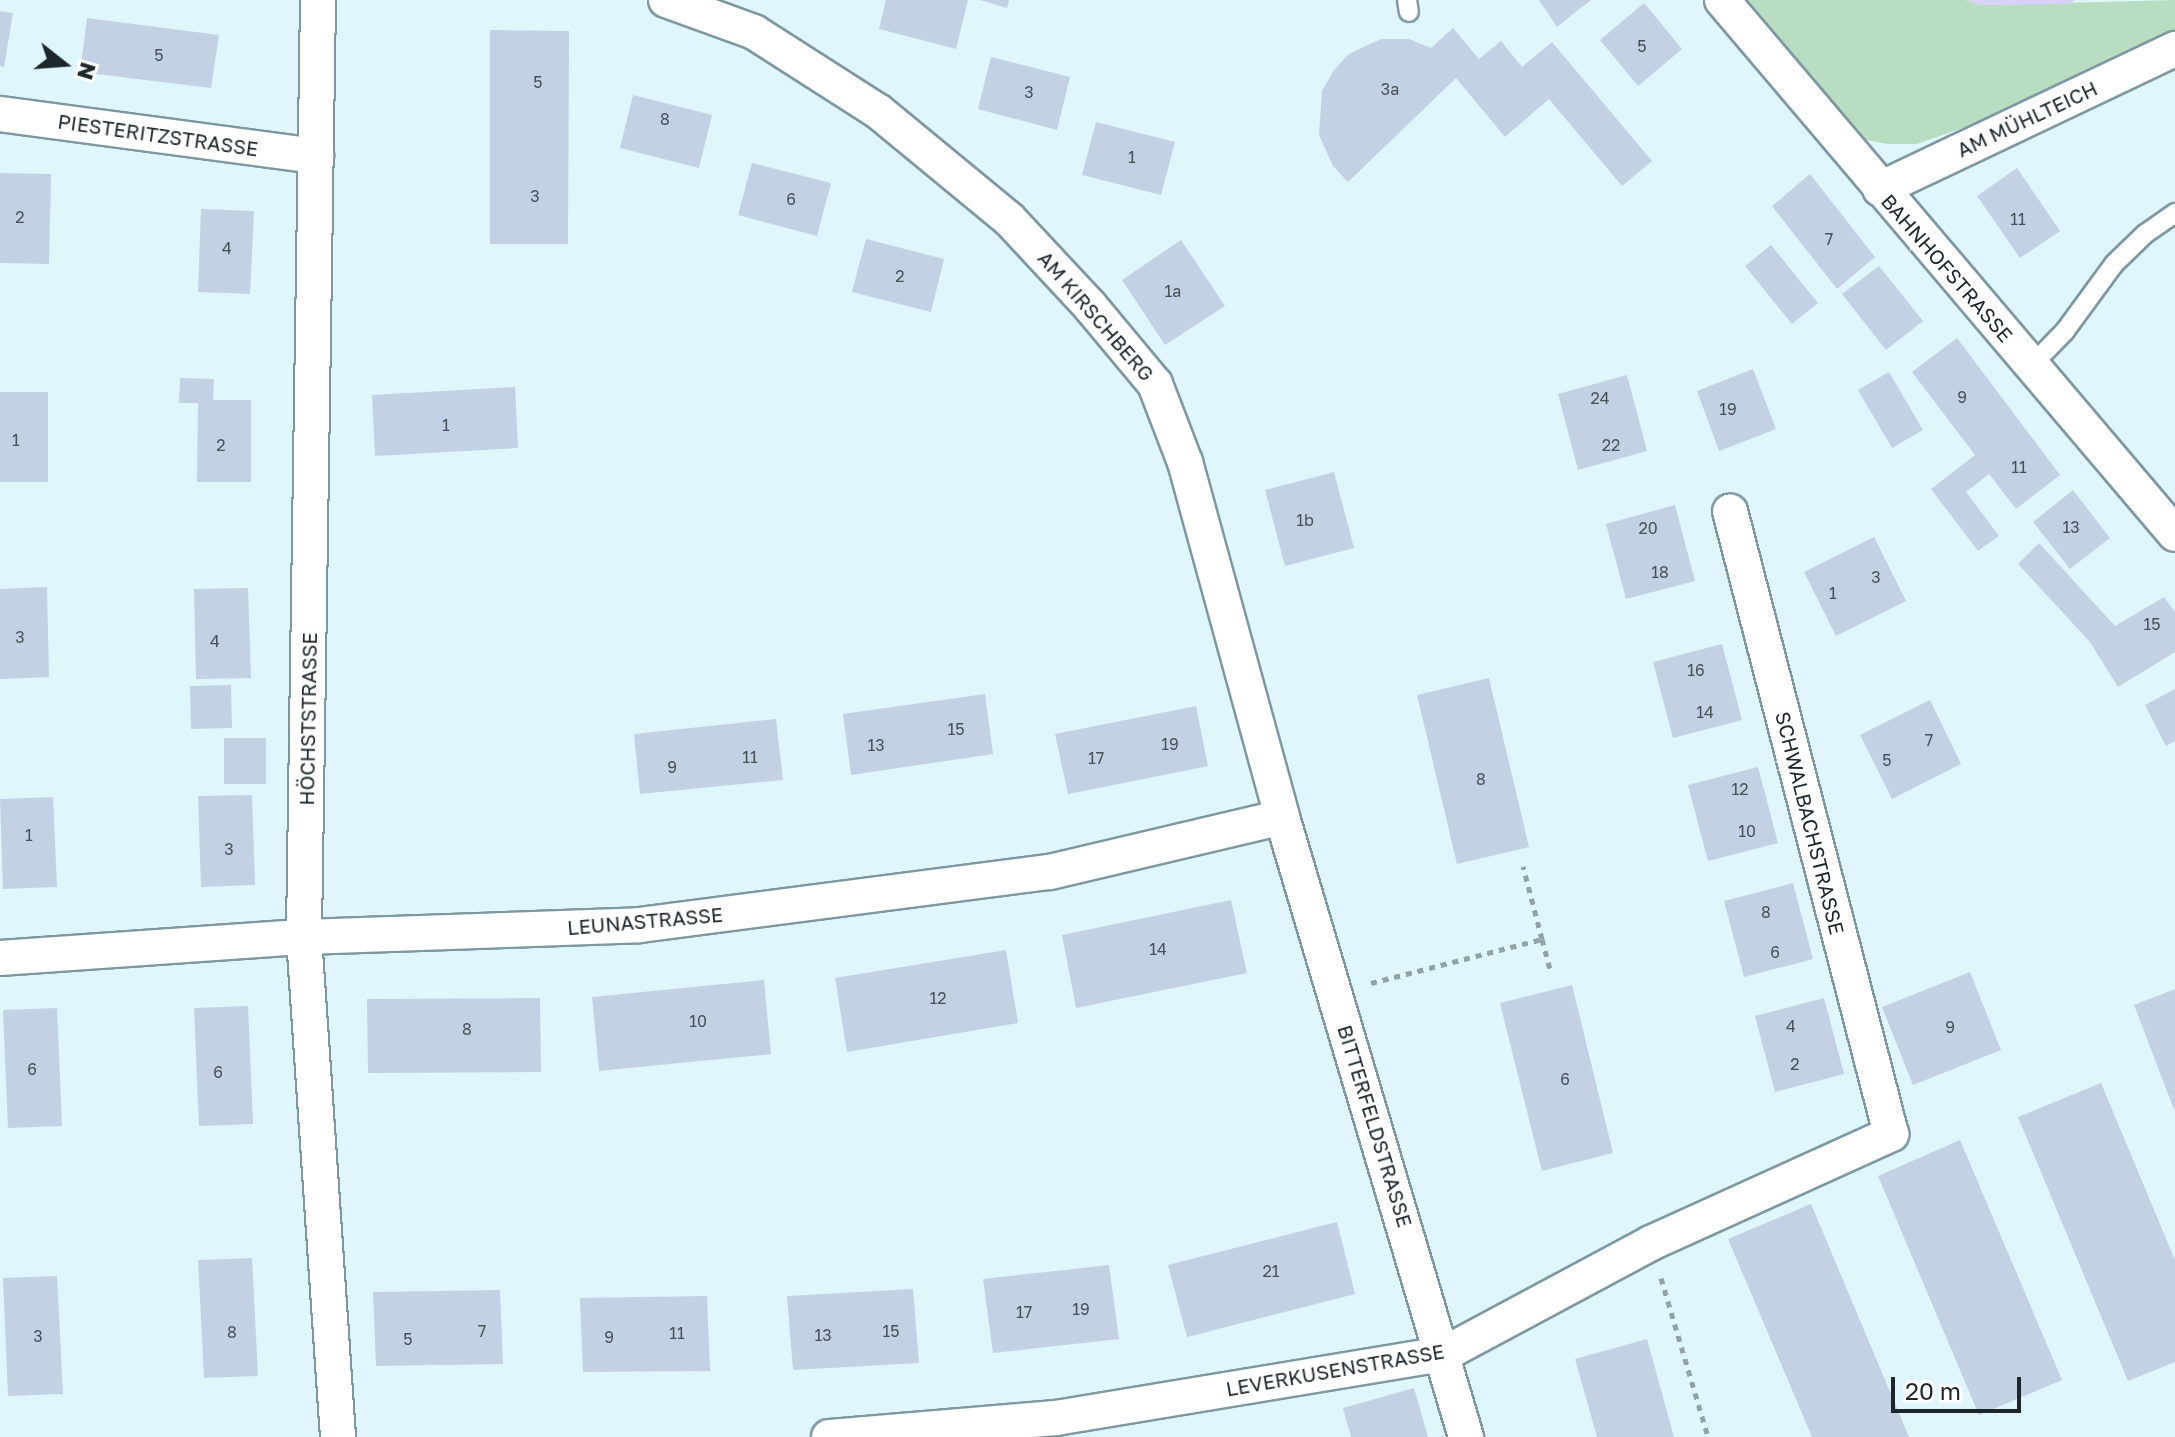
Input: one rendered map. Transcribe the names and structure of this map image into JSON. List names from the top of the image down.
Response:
{
  "streets": {
    "street": [
      "AM MÜHLTEICH",
      "PIESTERITZSTRASSE",
      "BAHNHOFSTRASSE",
      "AM KIRSCHBERG",
      "HÖCHSTSTRASSE",
      "SCHWALBACHSTRASSE",
      "LEUNASTRASSE",
      "BITTERFELDSTRASSE",
      "LEVERKUSENSTRASSE"
    ]
  },
  "crossings": [
    ["AM MÜHLTEICH", "BAHNHOFSTRASSE"],
    ["PIESTERITZSTRASSE", "HÖCHSTSTRASSE"],
    ["AM KIRSCHBERG", "LEUNASTRASSE"],
    ["AM KIRSCHBERG", "BITTERFELDSTRASSE"],
    ["HÖCHSTSTRASSE", "LEUNASTRASSE"],
    ["SCHWALBACHSTRASSE", "LEVERKUSENSTRASSE"],
    ["LEUNASTRASSE", "BITTERFELDSTRASSE"],
    ["BITTERFELDSTRASSE", "LEVERKUSENSTRASSE"]
  ],
  "house_numbers": [
    "5",
    "5",
    "5",
    "3a",
    "3",
    "8",
    "1",
    "3",
    "6",
    "2",
    "11",
    "7",
    "4",
    "2",
    "1a",
    "9",
    "24",
    "19",
    "1",
    "1",
    "2",
    "22",
    "11",
    "1b",
    "13",
    "20",
    "18",
    "3",
    "1",
    "15",
    "3",
    "4",
    "16",
    "14",
    "15",
    "7",
    "19",
    "13",
    "11",
    "17",
    "5",
    "9",
    "8",
    "12",
    "10",
    "1",
    "3",
    "8",
    "14",
    "6",
    "12",
    "10",
    "4",
    "9",
    "8",
    "2",
    "6",
    "6",
    "6",
    "21",
    "19",
    "17",
    "7",
    "15",
    "8",
    "11",
    "13",
    "3",
    "9",
    "5"
  ],
  "scale_bar": "20 m",
  "north": "right"
}
